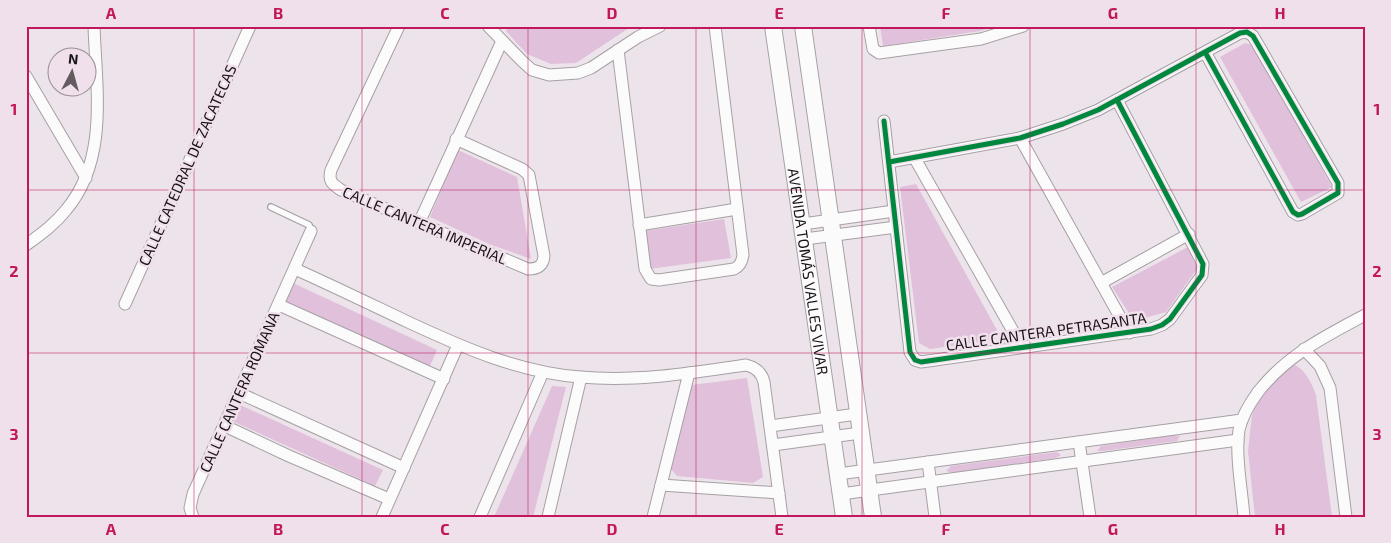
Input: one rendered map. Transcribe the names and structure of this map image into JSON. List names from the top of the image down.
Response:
{
  "streets": {
    "main road": ["AVENIDA TOMÁS VALLES VIVAR"],
    "street": [
      "CALLE CATEDRAL DE ZACATECAS",
      "CALLE CANTERA IMPERIAL",
      "CALLE CANTERA PETRASANTA",
      "CALLE CANTERA ROMANA"
    ]
  },
  "north": "top",
  "grid": {
    "columns": [
      "A",
      "B",
      "C",
      "D",
      "E",
      "F",
      "G",
      "H"
    ],
    "rows": ["1", "2", "3"]
  }
}
